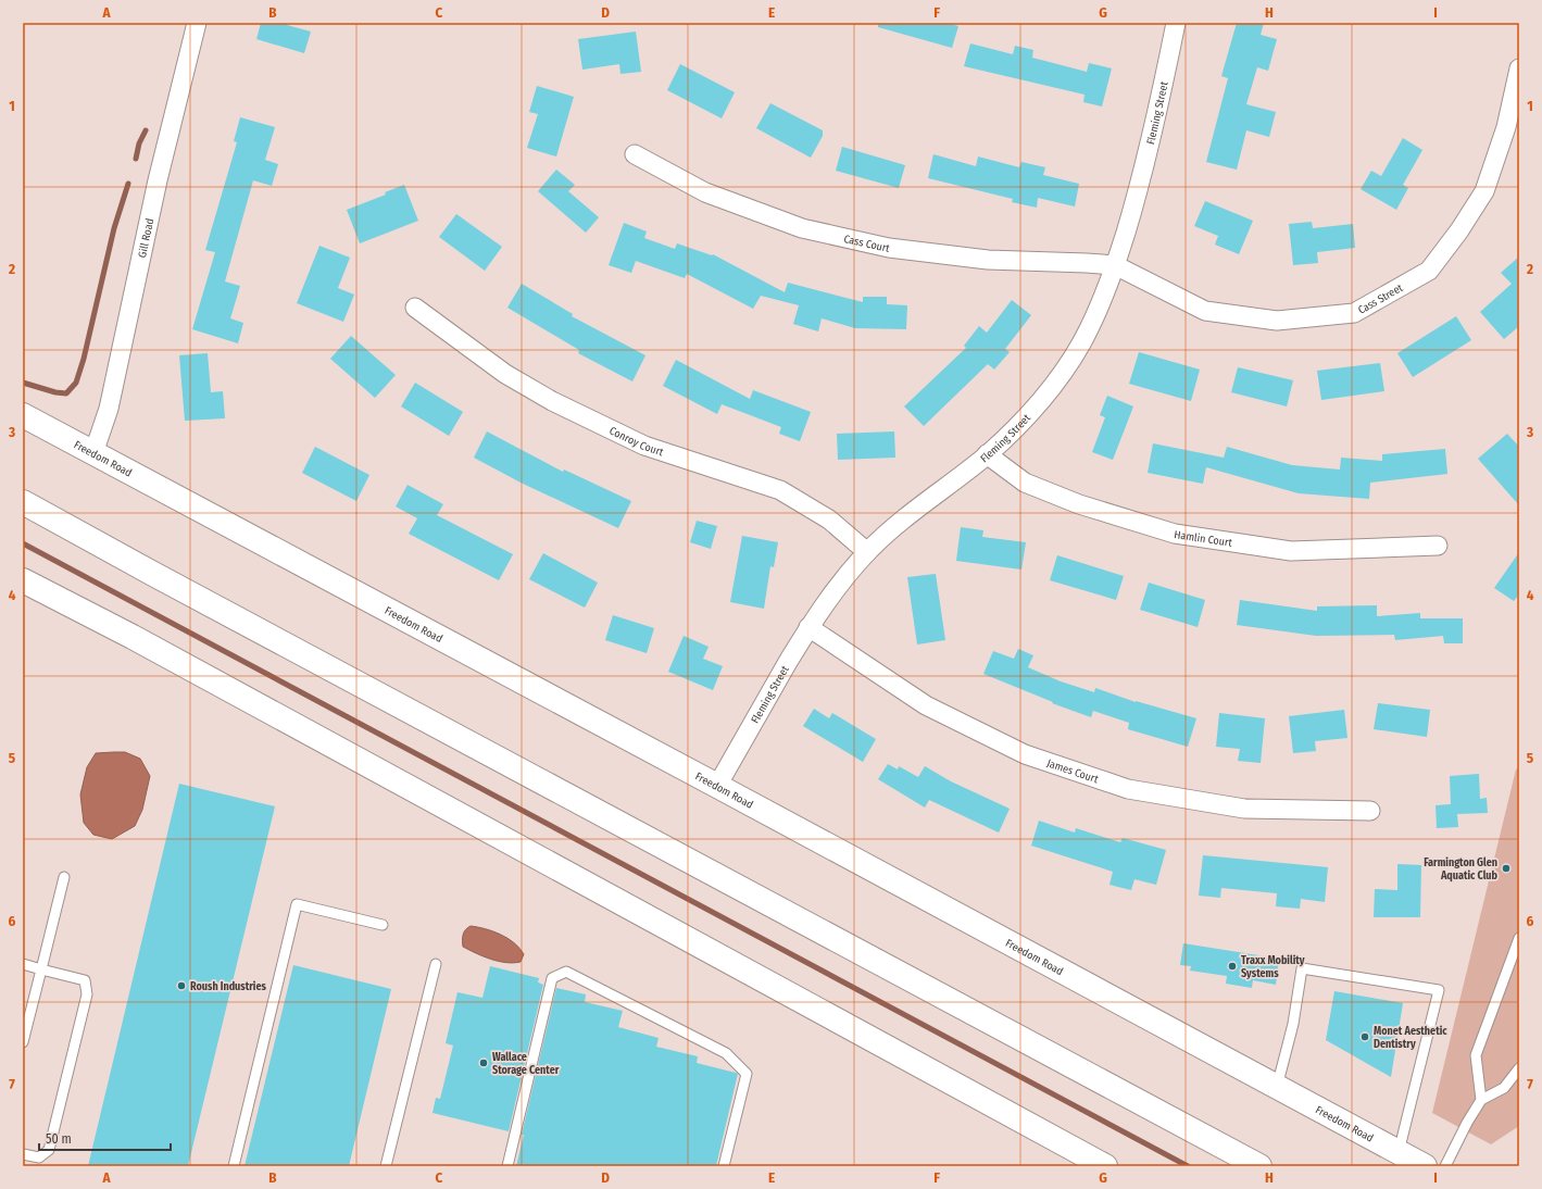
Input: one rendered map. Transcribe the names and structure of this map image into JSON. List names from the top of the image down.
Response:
{
  "streets": {
    "main road": ["Freedom Road"],
    "street": [
      "Fleming Street",
      "Gill Road",
      "Cass Court",
      "Cass Street",
      "Conroy Court",
      "Hamlin Court",
      "James Court"
    ]
  },
  "crossings": [
    ["Fleming Street", "Cass Court"],
    ["Fleming Street", "Cass Street"],
    ["Fleming Street", "Conroy Court"],
    ["Fleming Street", "Freedom Road"],
    ["Fleming Street", "Hamlin Court"],
    ["Fleming Street", "James Court"],
    ["Gill Road", "Freedom Road"],
    ["Cass Court", "Cass Street"]
  ],
  "places": [
    "Farmington Glen Aquatic Club",
    "Traxx Mobility Systems",
    "Roush Industries",
    "Monet Aesthetic Dentistry",
    "Wallace Storage Center"
  ],
  "scale_bar": "50 m",
  "grid": {
    "columns": [
      "A",
      "B",
      "C",
      "D",
      "E",
      "F",
      "G",
      "H",
      "I"
    ],
    "rows": [
      "1",
      "2",
      "3",
      "4",
      "5",
      "6",
      "7"
    ]
  }
}
